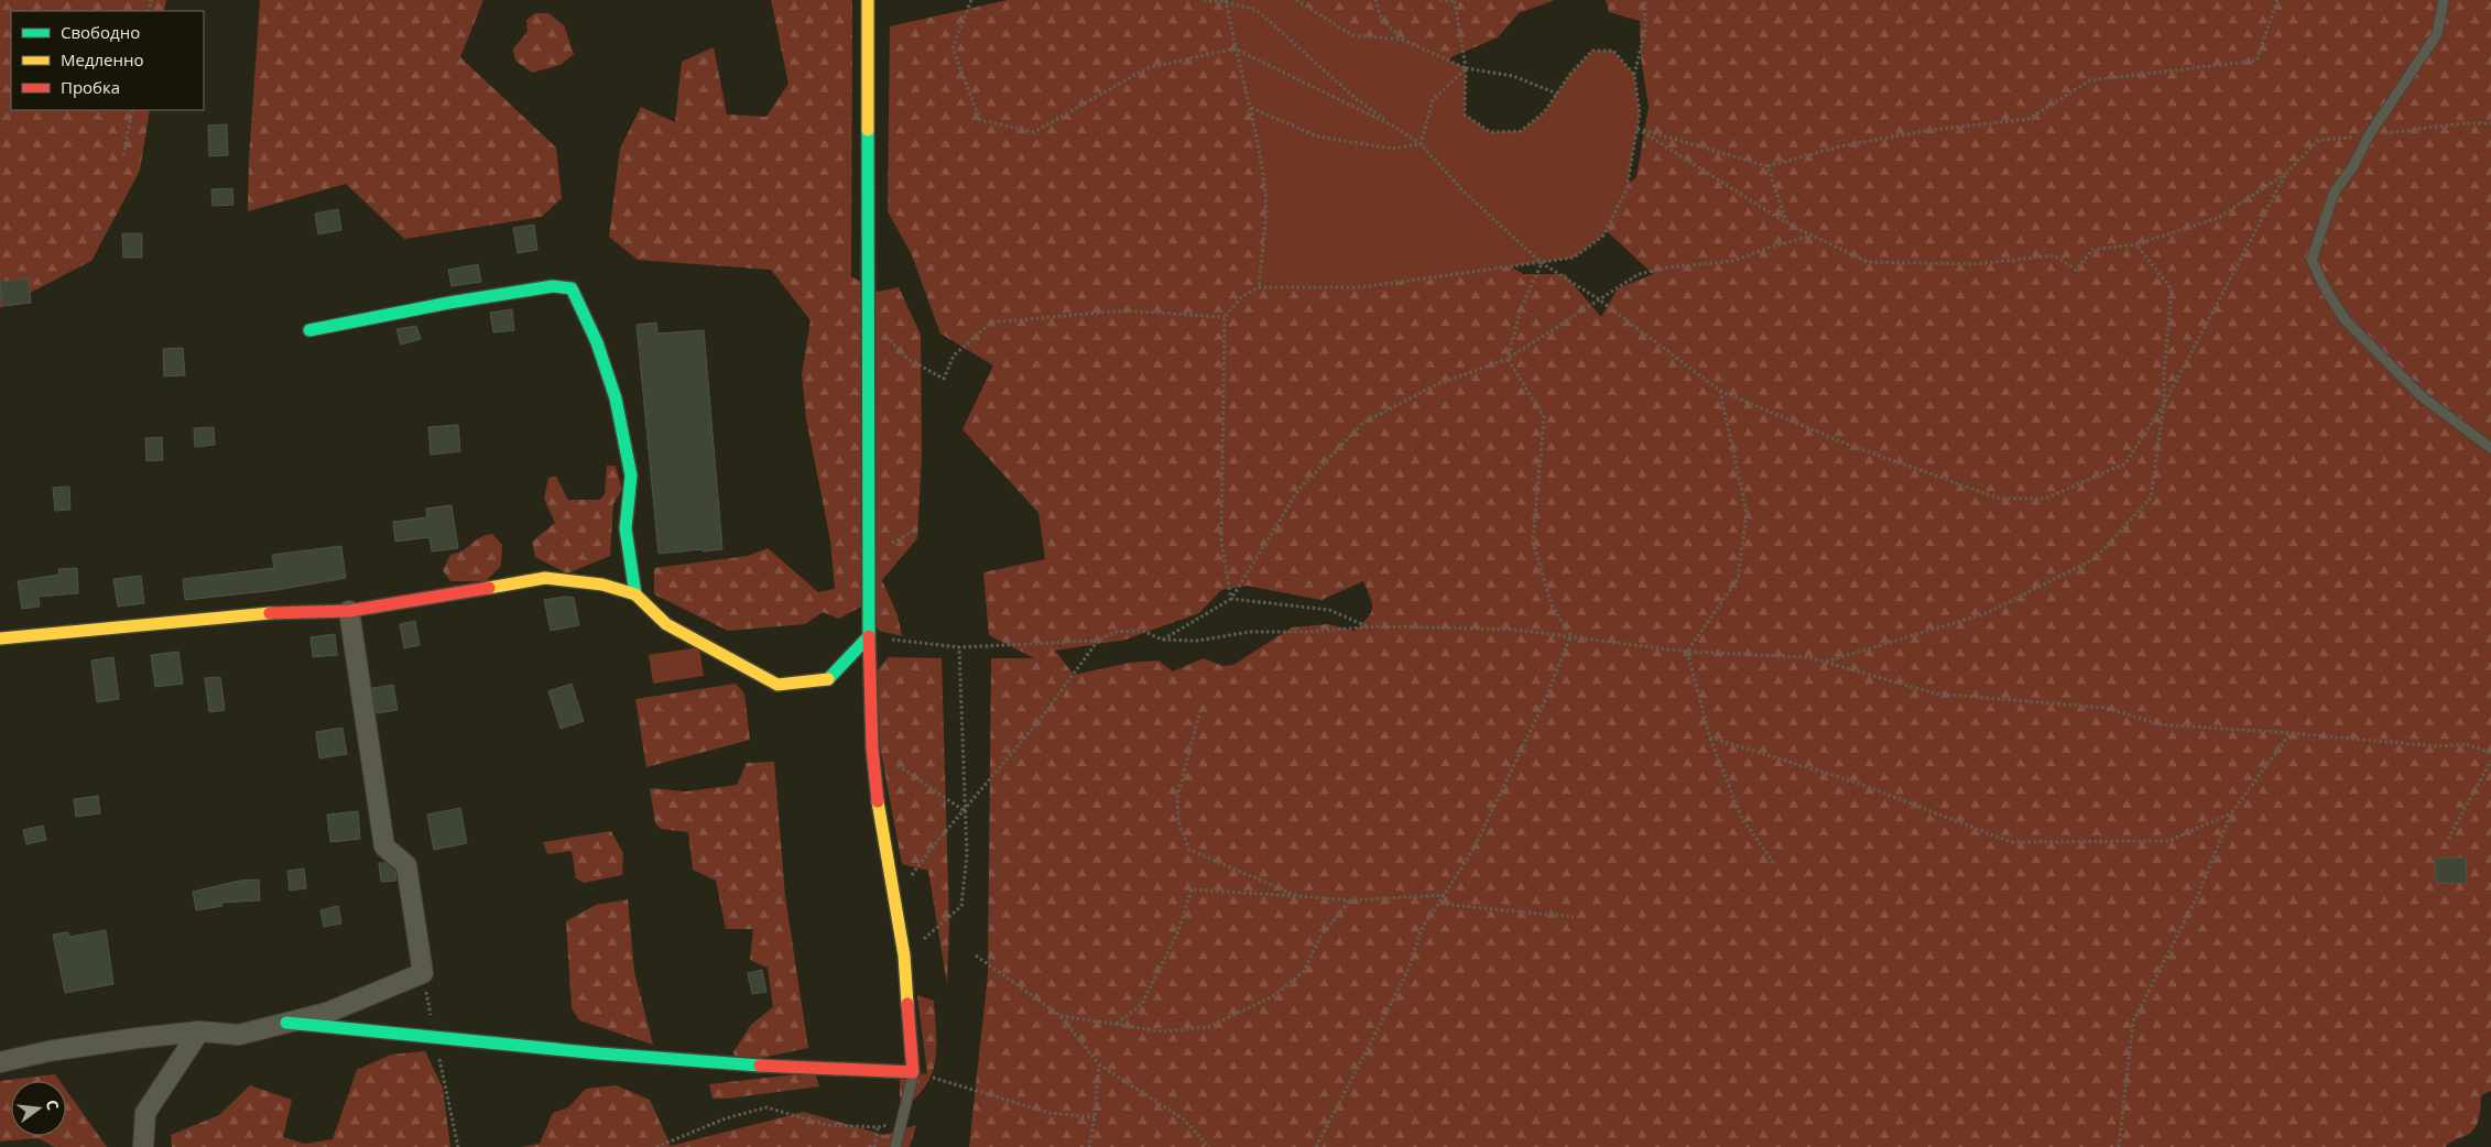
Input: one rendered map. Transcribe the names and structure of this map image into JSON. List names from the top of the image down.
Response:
{
  "legend": ["Свободно", "Медленно", "Пробка"],
  "north": "right"
}
